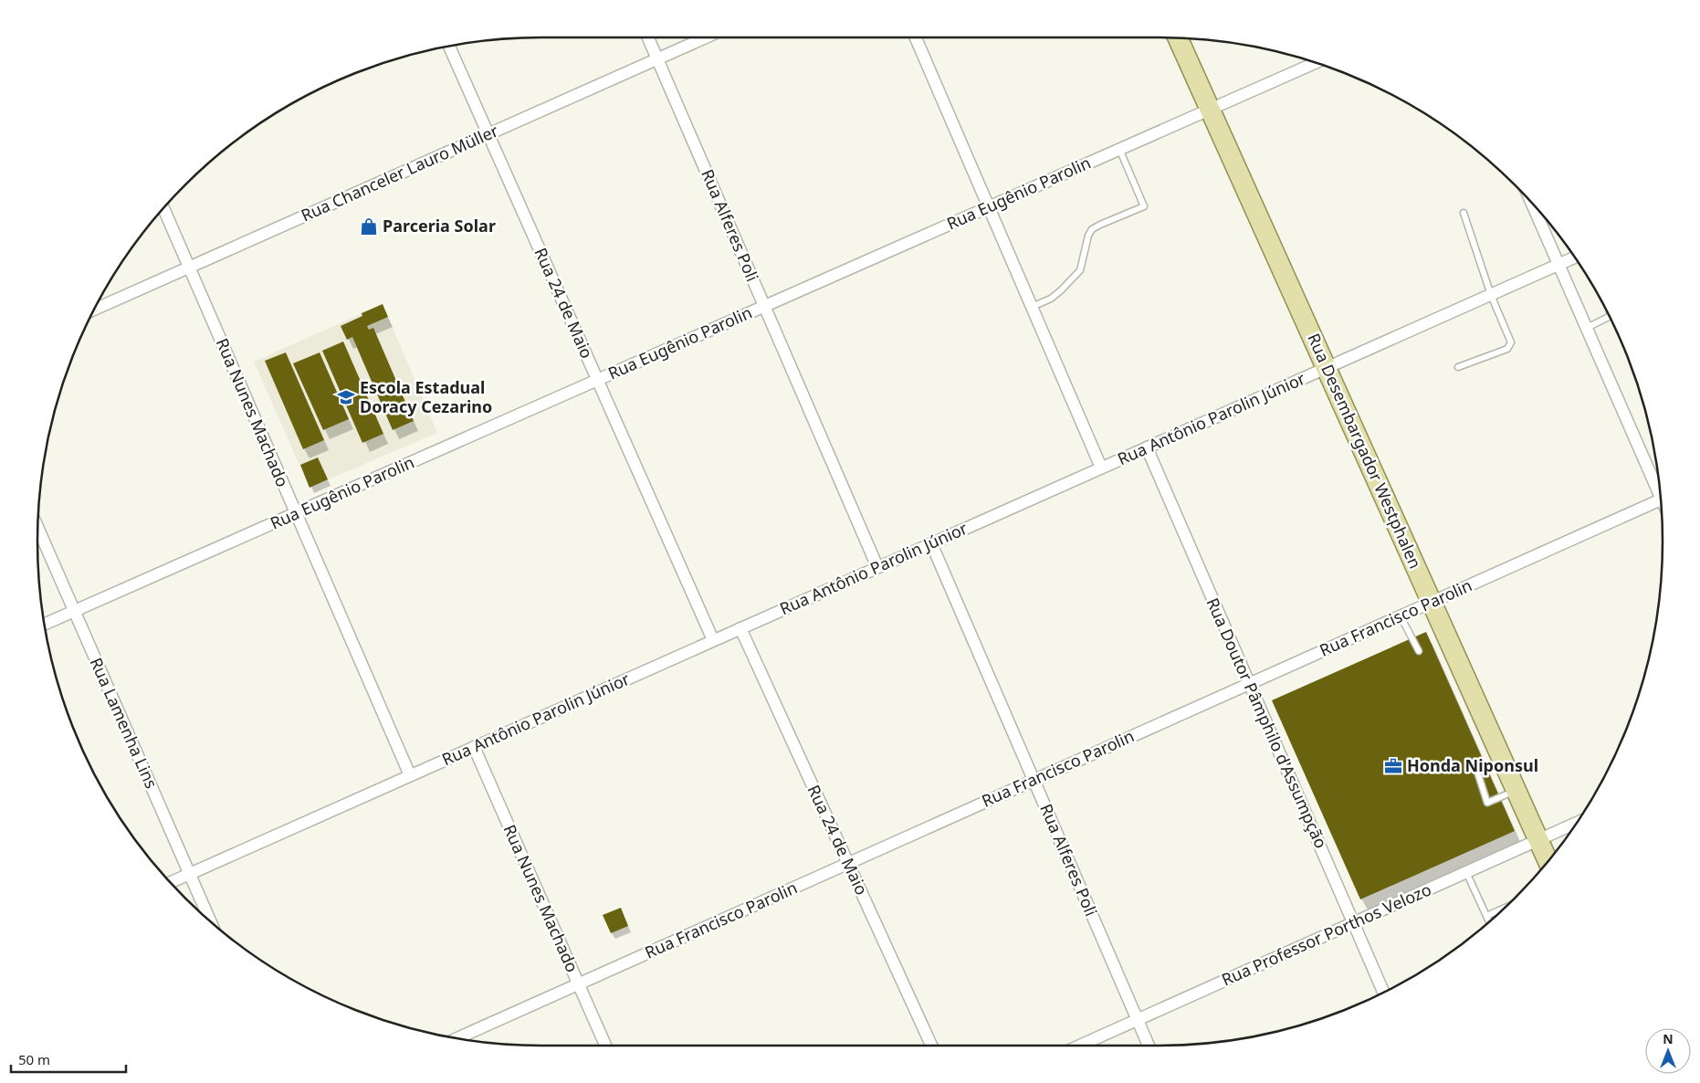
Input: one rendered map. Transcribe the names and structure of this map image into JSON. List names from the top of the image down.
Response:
{
  "streets": {
    "main road": ["Rua Desembargador Westphalen"],
    "street": [
      "Rua Chanceler Lauro Müller",
      "Rua Eugênio Parolin",
      "Rua Alferes Poli",
      "Rua 24 de Maio",
      "Rua Nunes Machado",
      "Rua Antônio Parolin Júnior",
      "Rua Francisco Parolin",
      "Rua Lamenha Lins",
      "Rua Doutor Pâmphilo d'Assumpção",
      "Rua Professor Porthos Velozo"
    ]
  },
  "crossings": [
    ["Rua Chanceler Lauro Müller", "Rua Alferes Poli"],
    ["Rua Chanceler Lauro Müller", "Rua 24 de Maio"],
    ["Rua Chanceler Lauro Müller", "Rua Nunes Machado"],
    ["Rua Eugênio Parolin", "Rua Alferes Poli"],
    ["Rua Eugênio Parolin", "Rua 24 de Maio"],
    ["Rua Eugênio Parolin", "Rua Nunes Machado"],
    ["Rua Eugênio Parolin", "Rua Desembargador Westphalen"],
    ["Rua Eugênio Parolin", "Rua Lamenha Lins"],
    ["Rua Alferes Poli", "Rua Antônio Parolin Júnior"],
    ["Rua Alferes Poli", "Rua Francisco Parolin"],
    ["Rua Alferes Poli", "Rua Professor Porthos Velozo"],
    ["Rua 24 de Maio", "Rua Antônio Parolin Júnior"],
    ["Rua 24 de Maio", "Rua Francisco Parolin"],
    ["Rua Nunes Machado", "Rua Antônio Parolin Júnior"],
    ["Rua Nunes Machado", "Rua Francisco Parolin"],
    ["Rua Antônio Parolin Júnior", "Rua Desembargador Westphalen"],
    ["Rua Antônio Parolin Júnior", "Rua Lamenha Lins"],
    ["Rua Antônio Parolin Júnior", "Rua Doutor Pâmphilo d'Assumpção"],
    ["Rua Desembargador Westphalen", "Rua Francisco Parolin"],
    ["Rua Desembargador Westphalen", "Rua Professor Porthos Velozo"],
    ["Rua Francisco Parolin", "Rua Doutor Pâmphilo d'Assumpção"],
    ["Rua Doutor Pâmphilo d'Assumpção", "Rua Professor Porthos Velozo"]
  ],
  "places": {
    "shop": ["Parceria Solar"],
    "school or university": ["Escola Estadual Doracy Cezarino"],
    "office": ["Honda Niponsul"]
  },
  "scale_bar": "50 m",
  "north": "top"
}
